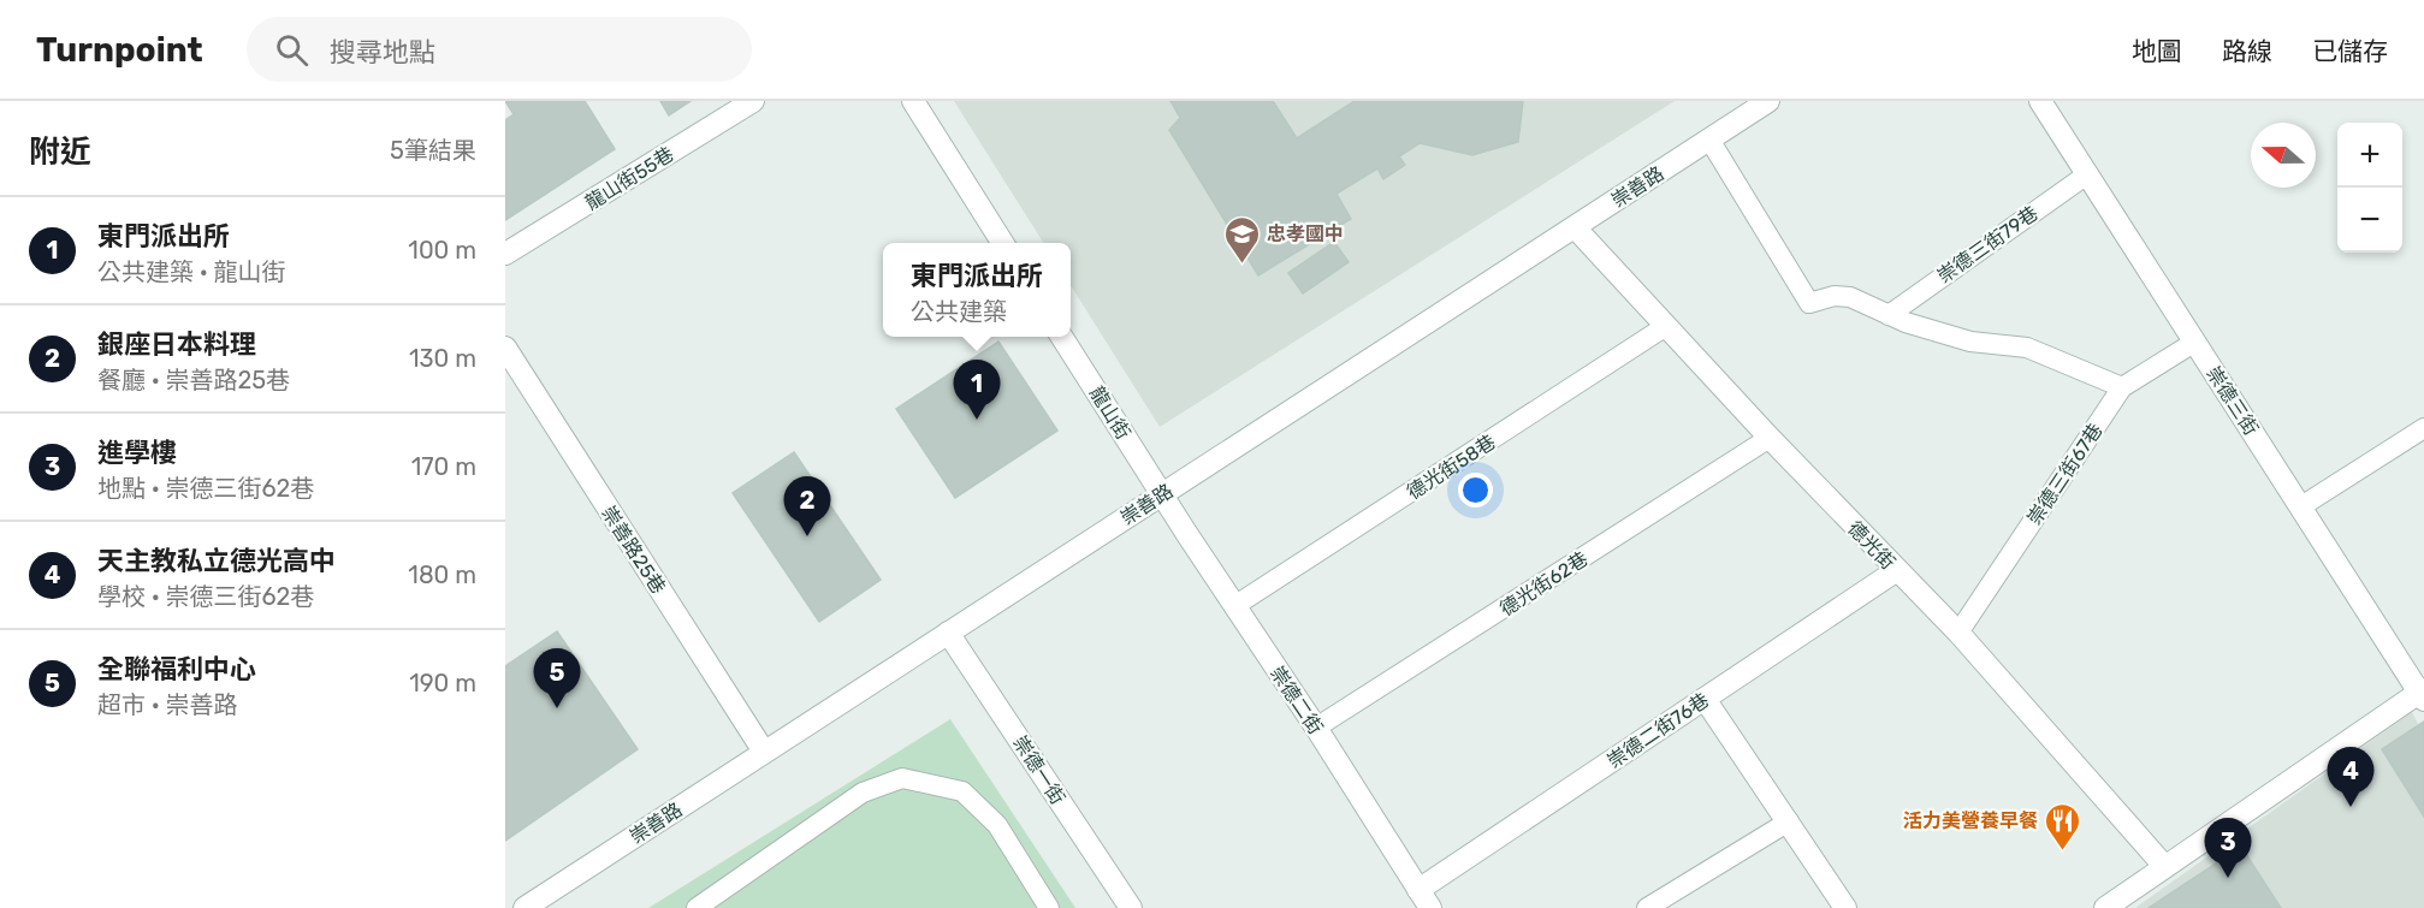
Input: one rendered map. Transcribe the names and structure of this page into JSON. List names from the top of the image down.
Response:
{
  "streets": {
    "street": [
      "龍山街55巷",
      "崇善路",
      "崇德三街",
      "龍山街",
      "德光街",
      "崇善路25巷",
      "崇德二街",
      "崇德二街76巷",
      "崇德一街"
    ],
    "lane": [
      "崇德三街79巷",
      "德光街58巷",
      "崇德三街67巷",
      "德光街62巷"
    ]
  },
  "crossings": [
    ["崇善路", "龍山街"],
    ["崇善路", "德光街"],
    ["崇善路", "崇善路25巷"],
    ["崇善路", "崇德二街"],
    ["崇善路", "崇德一街"],
    ["崇德三街79巷", "崇德三街"],
    ["崇德三街", "崇德三街67巷"],
    ["龍山街", "崇德二街"],
    ["德光街58巷", "德光街"],
    ["德光街58巷", "崇德二街"],
    ["崇德三街67巷", "德光街"],
    ["德光街", "德光街62巷"],
    ["德光街", "崇德二街76巷"],
    ["德光街62巷", "崇德二街"],
    ["崇德二街", "崇德二街76巷"]
  ],
  "places": {
    "school or university": ["忠孝國中"],
    "restaurant": ["活力美營養早餐"]
  },
  "north": "left",
  "page": {
    "header": "Turnpoint",
    "search": "搜尋地點",
    "nav": ["地圖", "路線", "已儲存"],
    "heading": ["附近", "5筆結果"],
    "map_buttons": ["+", "−"],
    "list": [
      {
        "mark": "1",
        "name": "東門派出所",
        "note": "公共建築 · 龍山街",
        "value": "100 m"
      },
      {
        "mark": "2",
        "name": "銀座日本料理",
        "note": "餐廳 · 崇善路25巷",
        "value": "130 m"
      },
      {
        "mark": "3",
        "name": "進學樓",
        "note": "地點 · 崇德三街62巷",
        "value": "170 m"
      },
      {
        "mark": "4",
        "name": "天主教私立德光高中",
        "note": "學校 · 崇德三街62巷",
        "value": "180 m"
      },
      {
        "mark": "5",
        "name": "全聯福利中心",
        "note": "超市 · 崇善路",
        "value": "190 m"
      }
    ],
    "popup": ["東門派出所", "公共建築"],
    "pins": [
      "1",
      "2",
      "5",
      "4",
      "3"
    ]
  }
}
